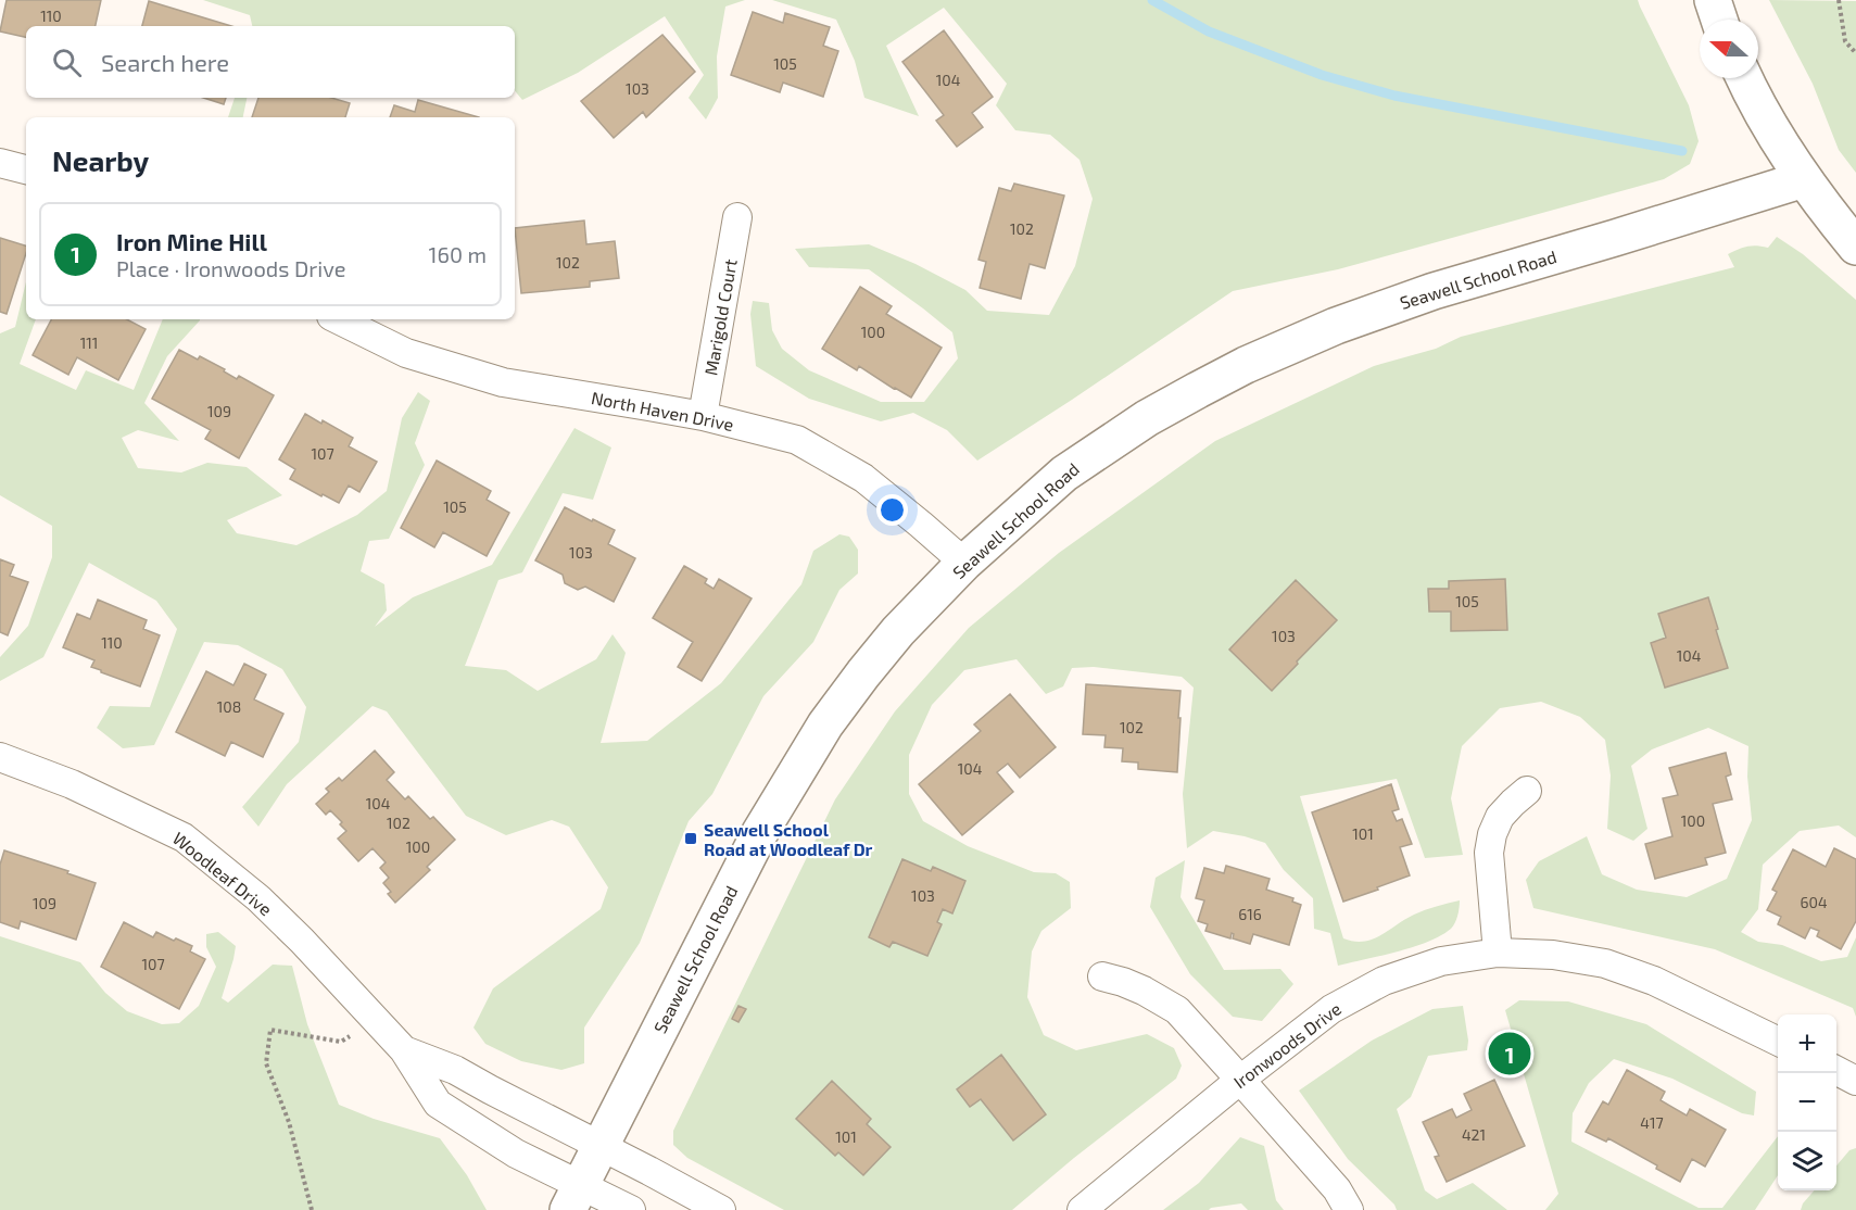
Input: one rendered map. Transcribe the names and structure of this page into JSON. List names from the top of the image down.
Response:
{
  "streets": {
    "street": [
      "Seawell School Road",
      "Marigold Court",
      "North Haven Drive",
      "Woodleaf Drive",
      "Ironwoods Drive"
    ]
  },
  "crossings": [
    ["Seawell School Road", "North Haven Drive"],
    ["Seawell School Road", "Woodleaf Drive"],
    ["Marigold Court", "North Haven Drive"]
  ],
  "places": {
    "transit": ["Seawell School Road at Woodleaf Dr"]
  },
  "house_numbers": [
    "110",
    "105",
    "104",
    "103",
    "102",
    "102",
    "100",
    "111",
    "109",
    "107",
    "105",
    "103",
    "105",
    "103",
    "110",
    "104",
    "108",
    "102",
    "104",
    "104",
    "100",
    "102",
    "101",
    "100",
    "103",
    "604",
    "109",
    "616",
    "107",
    "417",
    "421",
    "101"
  ],
  "north": "left",
  "page": {
    "search": "Search here",
    "heading": "Nearby",
    "list": [
      {
        "mark": "1",
        "name": "Iron Mine Hill",
        "note": "Place · Ironwoods Drive",
        "value": "160 m"
      }
    ],
    "map_buttons": ["+", "−"],
    "pins": "1"
  }
}
